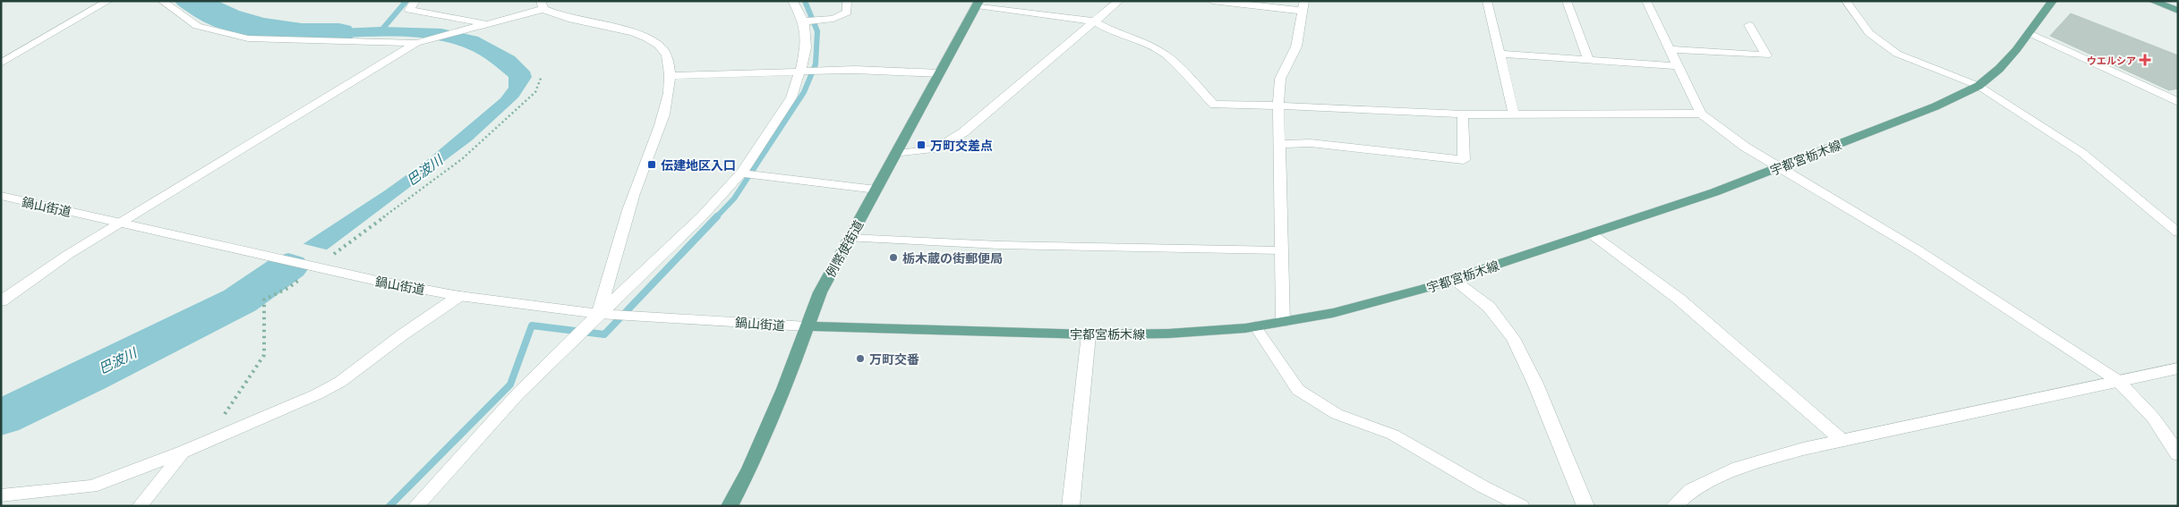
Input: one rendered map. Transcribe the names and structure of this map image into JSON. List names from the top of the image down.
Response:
{
  "streets": {
    "main road": ["宇都宮栃木線", "例幣使街道"],
    "street": ["鍋山街道"]
  },
  "crossings": [
    ["宇都宮栃木線", "鍋山街道"],
    ["宇都宮栃木線", "例幣使街道"],
    ["鍋山街道", "例幣使街道"]
  ],
  "water": ["巴波川"],
  "places": {
    "health": ["ウエルシア"],
    "transit": ["万町交差点", "伝建地区入口"],
    "other": ["栃木蔵の街郵便局", "万町交番"]
  }
}
